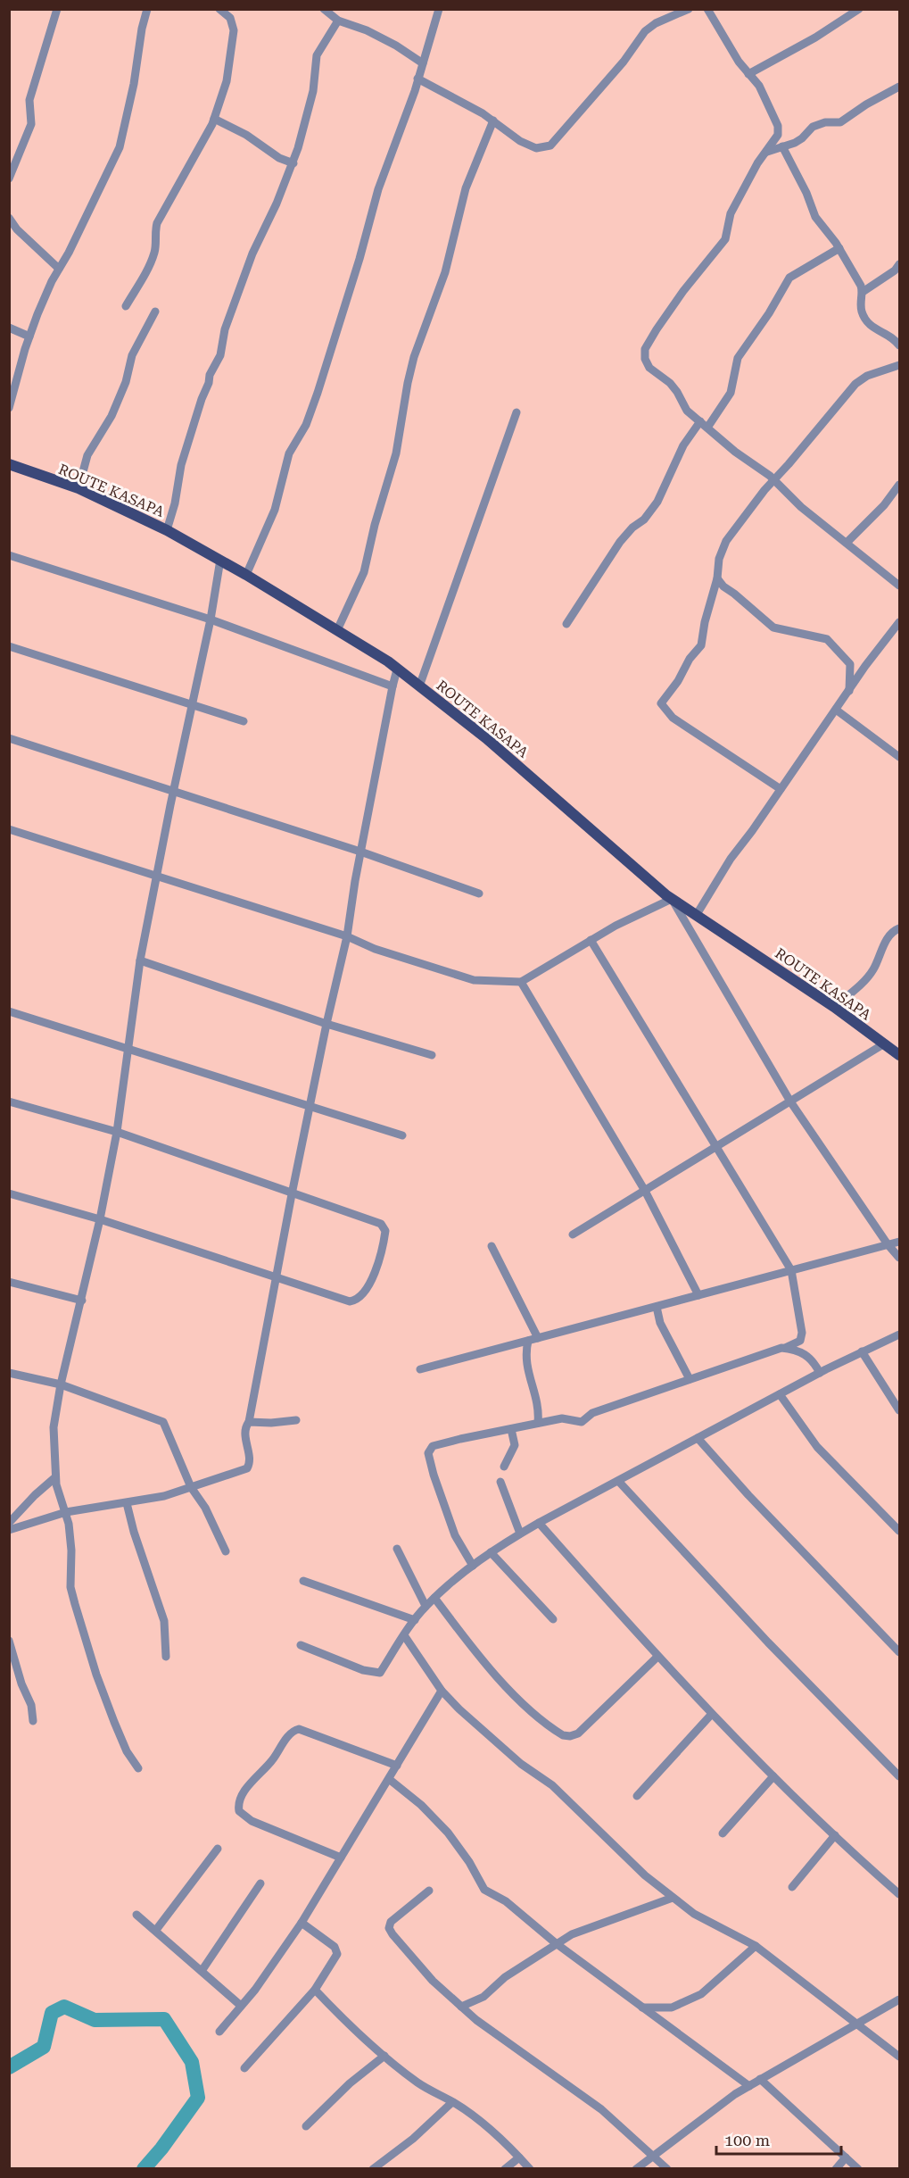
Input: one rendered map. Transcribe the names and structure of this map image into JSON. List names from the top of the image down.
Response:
{
  "streets": {
    "main road": ["ROUTE KASAPA"]
  },
  "scale_bar": "100 m"
}
